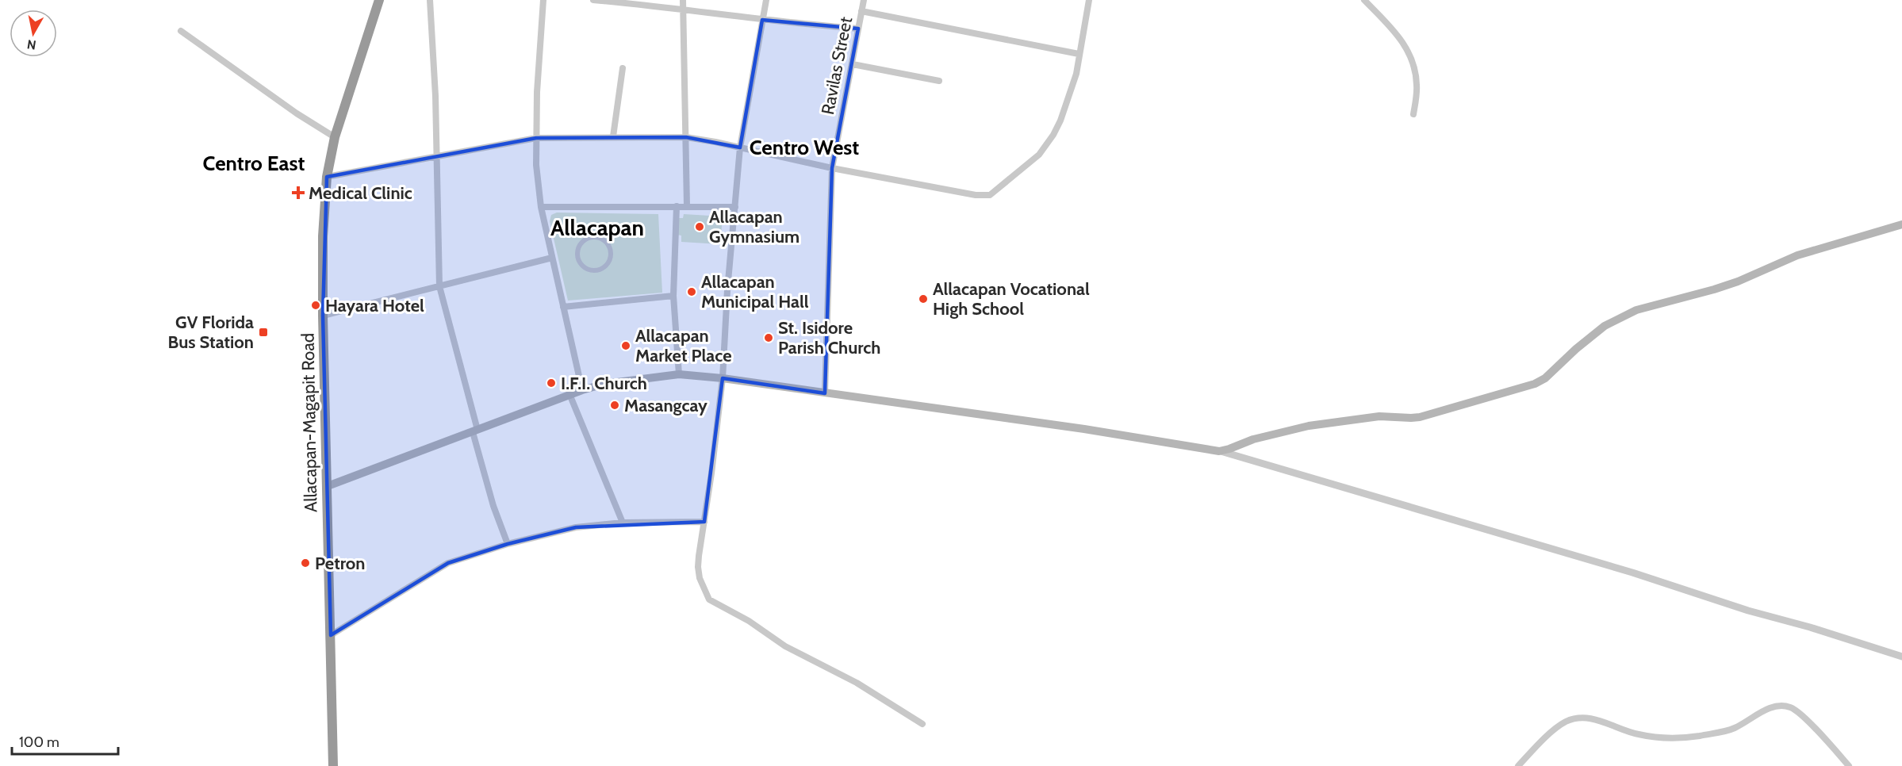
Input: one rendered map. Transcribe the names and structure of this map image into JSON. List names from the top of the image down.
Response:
{
  "streets": {
    "highway": ["Allacapan-Magapit Road"],
    "street": ["Ravilas Street"]
  },
  "districts": ["Centro West", "Centro East", "Allacapan"],
  "places": {
    "health": ["Medical Clinic"],
    "other": [
      "Allacapan Gymnasium",
      "Allacapan Municipal Hall",
      "Allacapan Vocational High School",
      "Hayara Hotel",
      "St. Isidore Parish Church",
      "Allacapan Market Place",
      "I.F.I. Church",
      "Masangcay",
      "Petron"
    ],
    "transit": ["GV Florida Bus Station"]
  },
  "scale_bar": "100 m",
  "north": "bottom"
}
